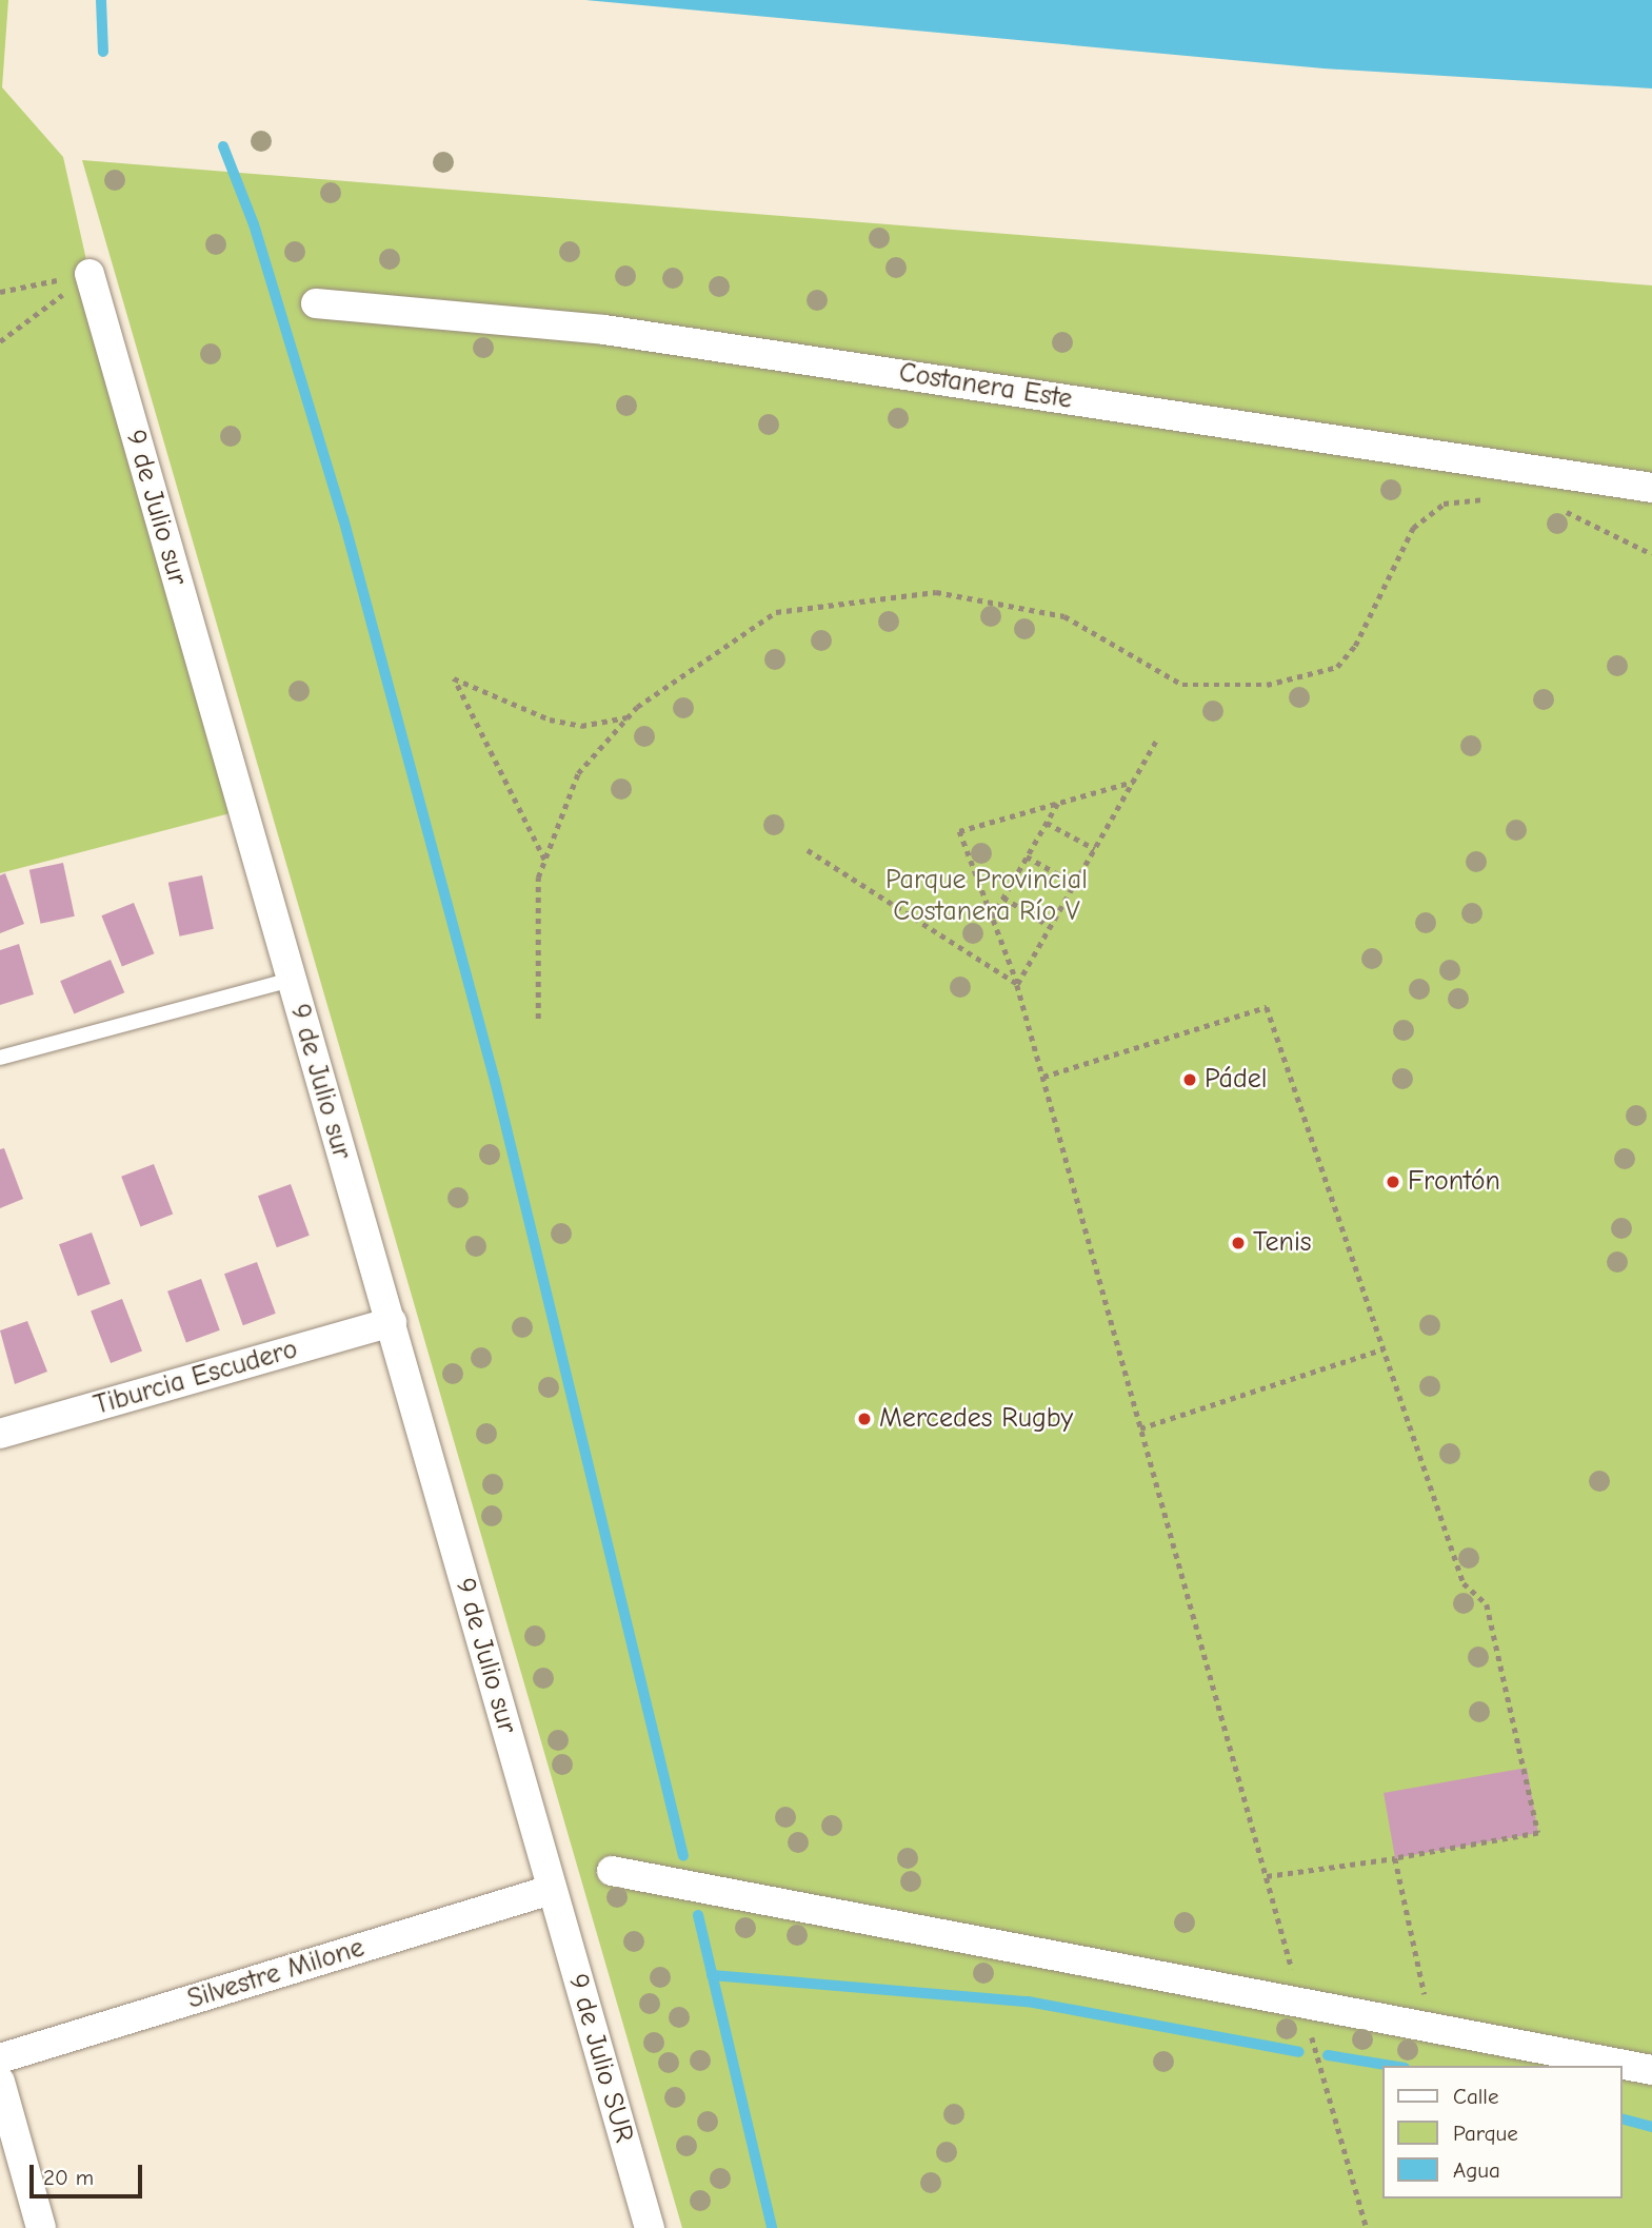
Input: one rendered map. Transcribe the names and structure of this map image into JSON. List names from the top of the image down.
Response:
{
  "streets": {
    "street": [
      "Costanera Este",
      "9 de Julio sur",
      "Tiburcia Escudero",
      "Silvestre Milone",
      "9 de Julio SUR"
    ]
  },
  "crossings": [
    ["9 de Julio sur", "Tiburcia Escudero"],
    ["9 de Julio sur", "Silvestre Milone"],
    ["9 de Julio sur", "9 de Julio SUR"],
    ["Silvestre Milone", "9 de Julio SUR"]
  ],
  "parks": ["Parque Provincial Costanera Río V"],
  "places": [
    "Pádel",
    "Frontón",
    "Tenis",
    "Mercedes Rugby"
  ],
  "legend": ["Calle", "Parque", "Agua"],
  "scale_bar": "20 m"
}
